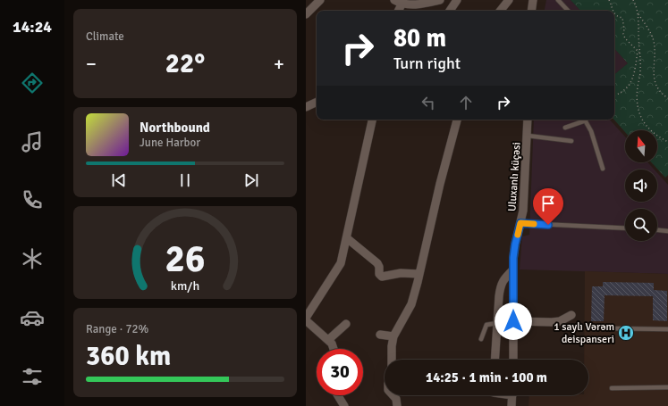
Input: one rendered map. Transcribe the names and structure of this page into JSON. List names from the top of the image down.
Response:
{
  "streets": {
    "street": ["Uluxanlı küçəsi"]
  },
  "places": {
    "hospital": ["1 saylı Vərəm deispanseri"]
  },
  "north": "top",
  "page": {
    "tabs": "14:24",
    "tile": [
      "Climate",
      ["Range · 72%", "360 km"]
    ],
    "turn": ["80 m", "Turn right"],
    "heat": ["−", "22°", "+"],
    "song": ["Northbound", "June Harbor"],
    "limit": "30",
    "trip": "14:25 · 1 min · 100 m",
    "gauge": ["26", "km/h"]
  }
}
